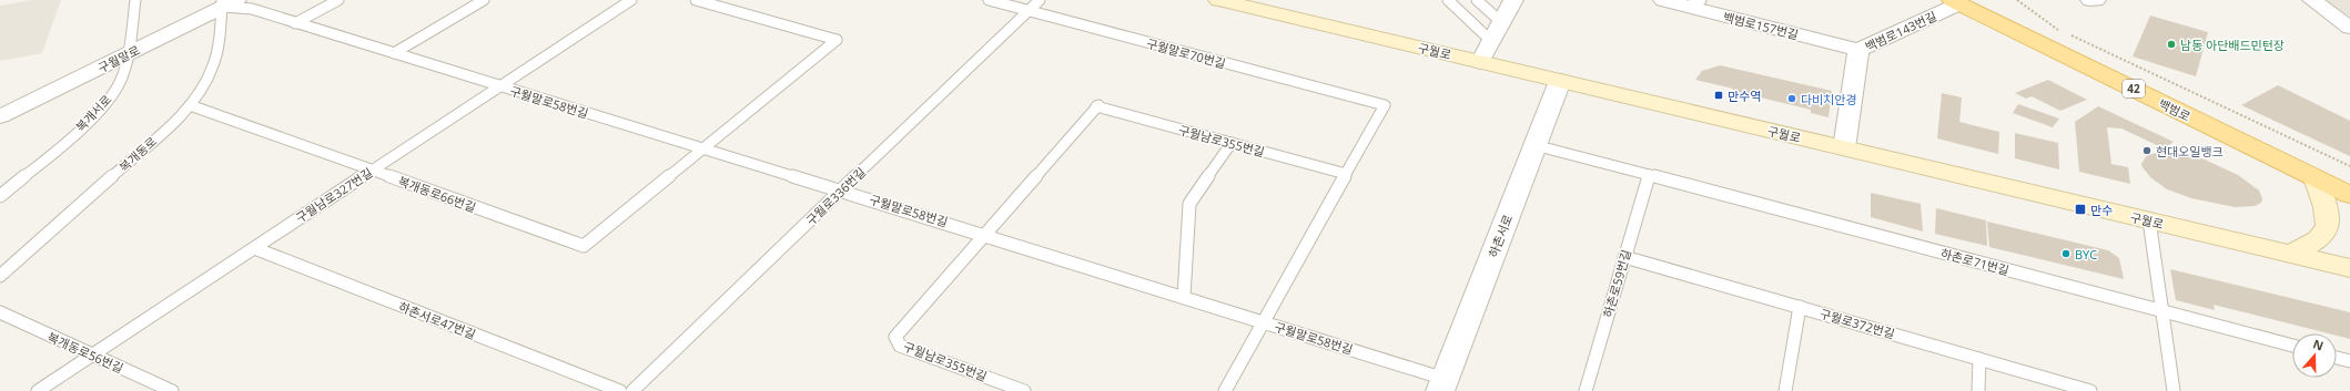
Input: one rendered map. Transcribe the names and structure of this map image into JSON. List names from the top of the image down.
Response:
{
  "streets": {
    "main road": ["구월로", "42", "백범로"],
    "street": [
      "백범로157번길",
      "백범로143번길",
      "구월말로",
      "하촌서로"
    ],
    "lane": [
      "구월말로70번길",
      "구월말로58번길",
      "복개서로",
      "구월남로355번길",
      "복개동로",
      "복개동로66번길",
      "구월남로327번길",
      "구월로336번길",
      "하촌로71번길",
      "하촌로59번길",
      "하촌서로47번길",
      "구월로372번길",
      "복개동로56번길"
    ]
  },
  "crossings": [
    ["백범로157번길", "백범로143번길"],
    ["백범로143번길", "구월로"],
    ["백범로143번길", "백범로"],
    ["구월로", "하촌서로"],
    ["구월말로70번길", "구월남로355번길"],
    ["구월말로70번길", "구월로336번길"],
    ["구월말로", "구월말로58번길"],
    ["구월말로", "복개서로"],
    ["구월말로", "복개동로"],
    ["구월말로58번길", "구월남로355번길"],
    ["구월말로58번길", "복개동로"],
    ["구월말로58번길", "복개동로66번길"],
    ["구월말로58번길", "구월남로327번길"],
    ["구월말로58번길", "구월로336번길"],
    ["구월말로58번길", "하촌서로"],
    ["복개동로", "복개동로66번길"],
    ["복개동로66번길", "구월남로327번길"],
    ["구월남로327번길", "하촌서로47번길"],
    ["구월남로327번길", "복개동로56번길"],
    ["하촌서로", "하촌로71번길"],
    ["하촌로71번길", "하촌로59번길"],
    ["하촌로59번길", "구월로372번길"]
  ],
  "places": {
    "other": [
      "남동 아단배드민턴장",
      "다비치안경",
      "현대오일뱅크",
      "BYC"
    ],
    "transit": ["만수역", "만수"]
  },
  "north": "top"
}
